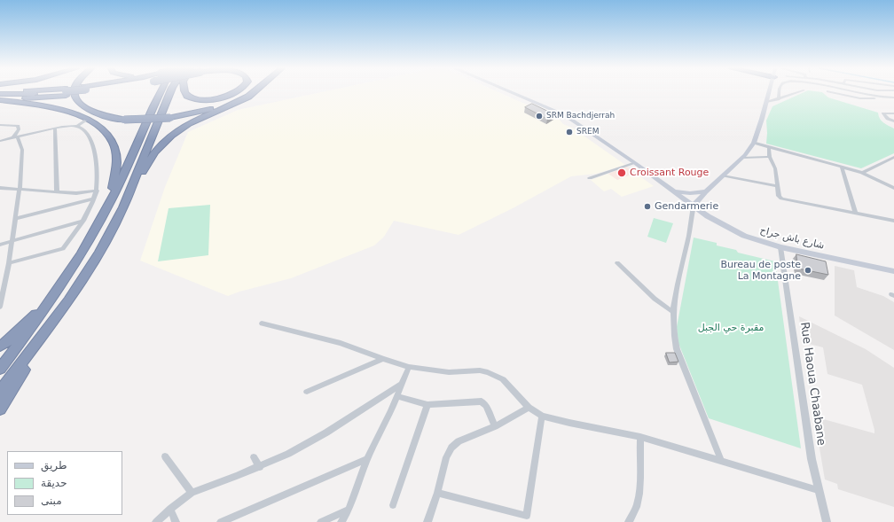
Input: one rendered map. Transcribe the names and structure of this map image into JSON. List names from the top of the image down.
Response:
{
  "streets": {
    "main road": ["شارع باش جراح"],
    "street": ["Rue Haoua Chaabane"]
  },
  "crossings": [
    ["شارع باش جراح", "Rue Haoua Chaabane"]
  ],
  "parks": ["مقبرة حي الجبل"],
  "places": [
    "SRM Bachdjerrah",
    "SREM",
    "Croissant Rouge",
    "Gendarmerie",
    "Bureau de poste La Montagne"
  ],
  "legend": ["طريق", "حديقة", "مبنى"]
}
